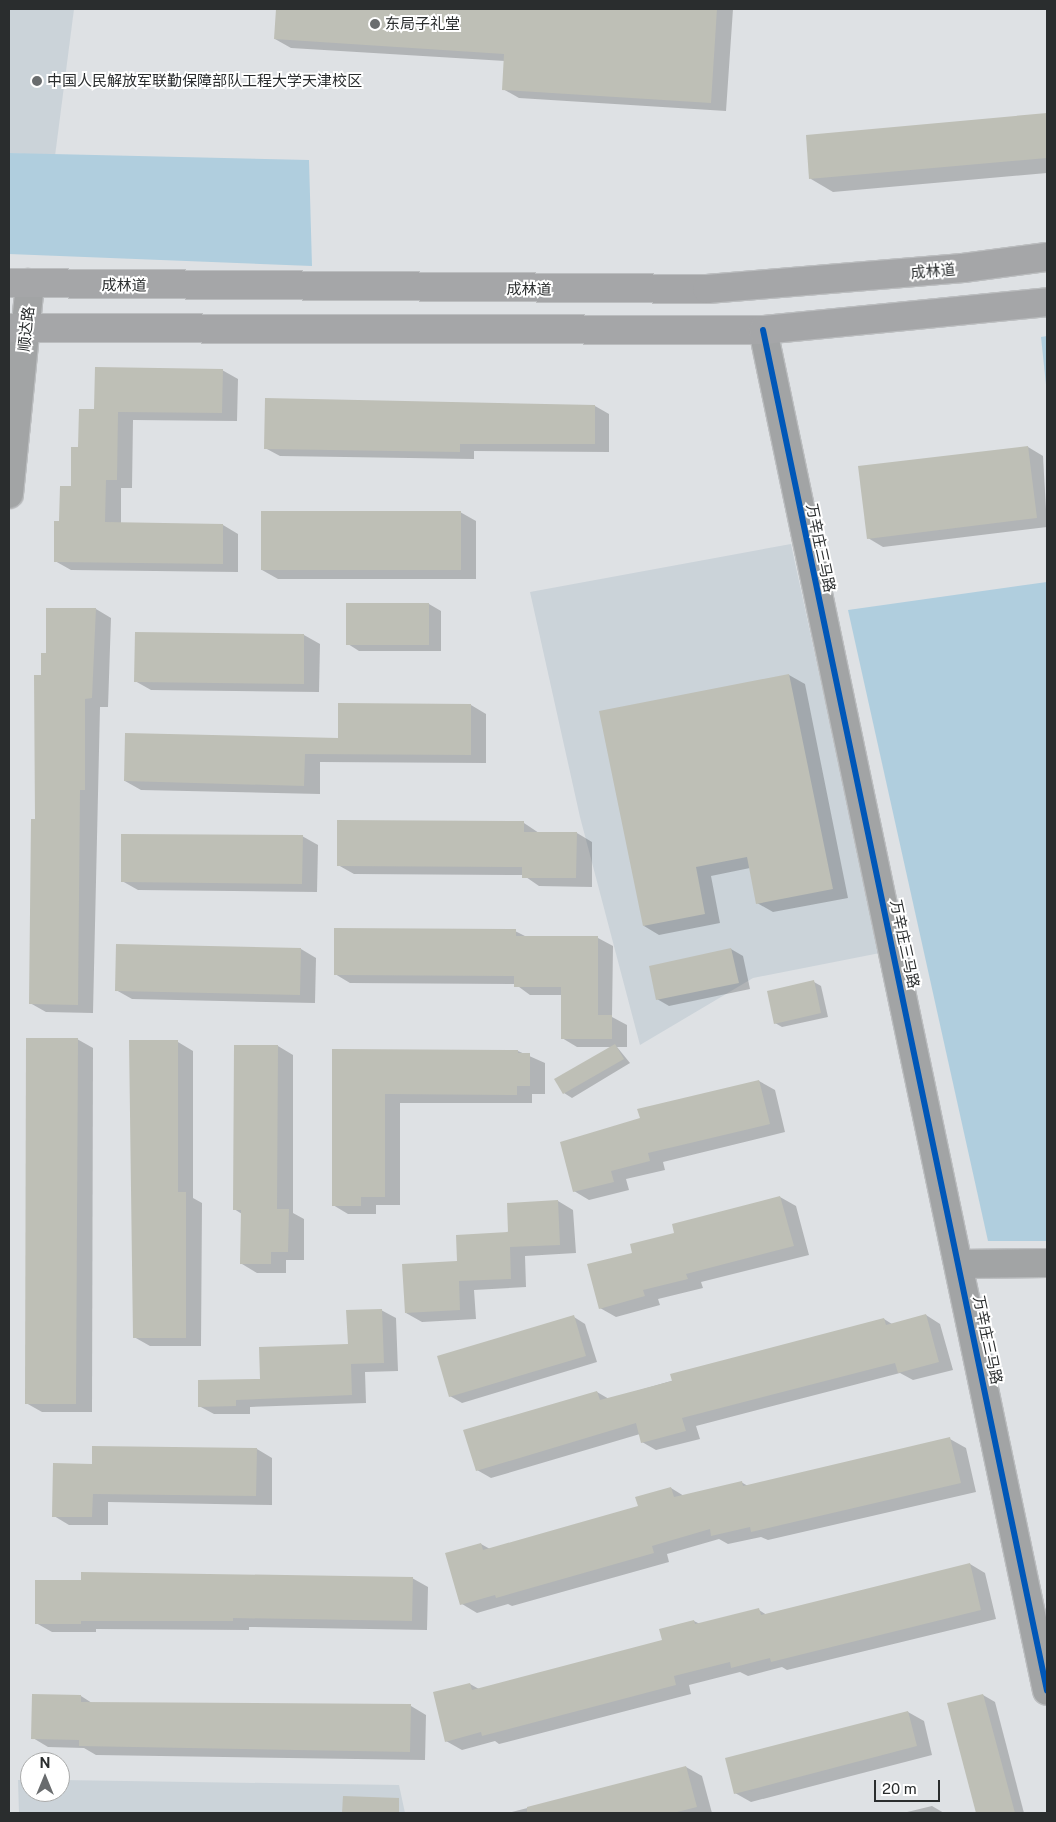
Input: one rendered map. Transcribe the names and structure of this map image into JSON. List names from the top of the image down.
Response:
{
  "streets": {
    "main road": ["成林道"],
    "street": ["顺达路", "万辛庄三马路"]
  },
  "crossings": [
    ["成林道", "顺达路"]
  ],
  "places": ["东局子礼堂", "中国人民解放军联勤保障部队工程大学天津校区"],
  "scale_bar": "20 m",
  "north": "top"
}
